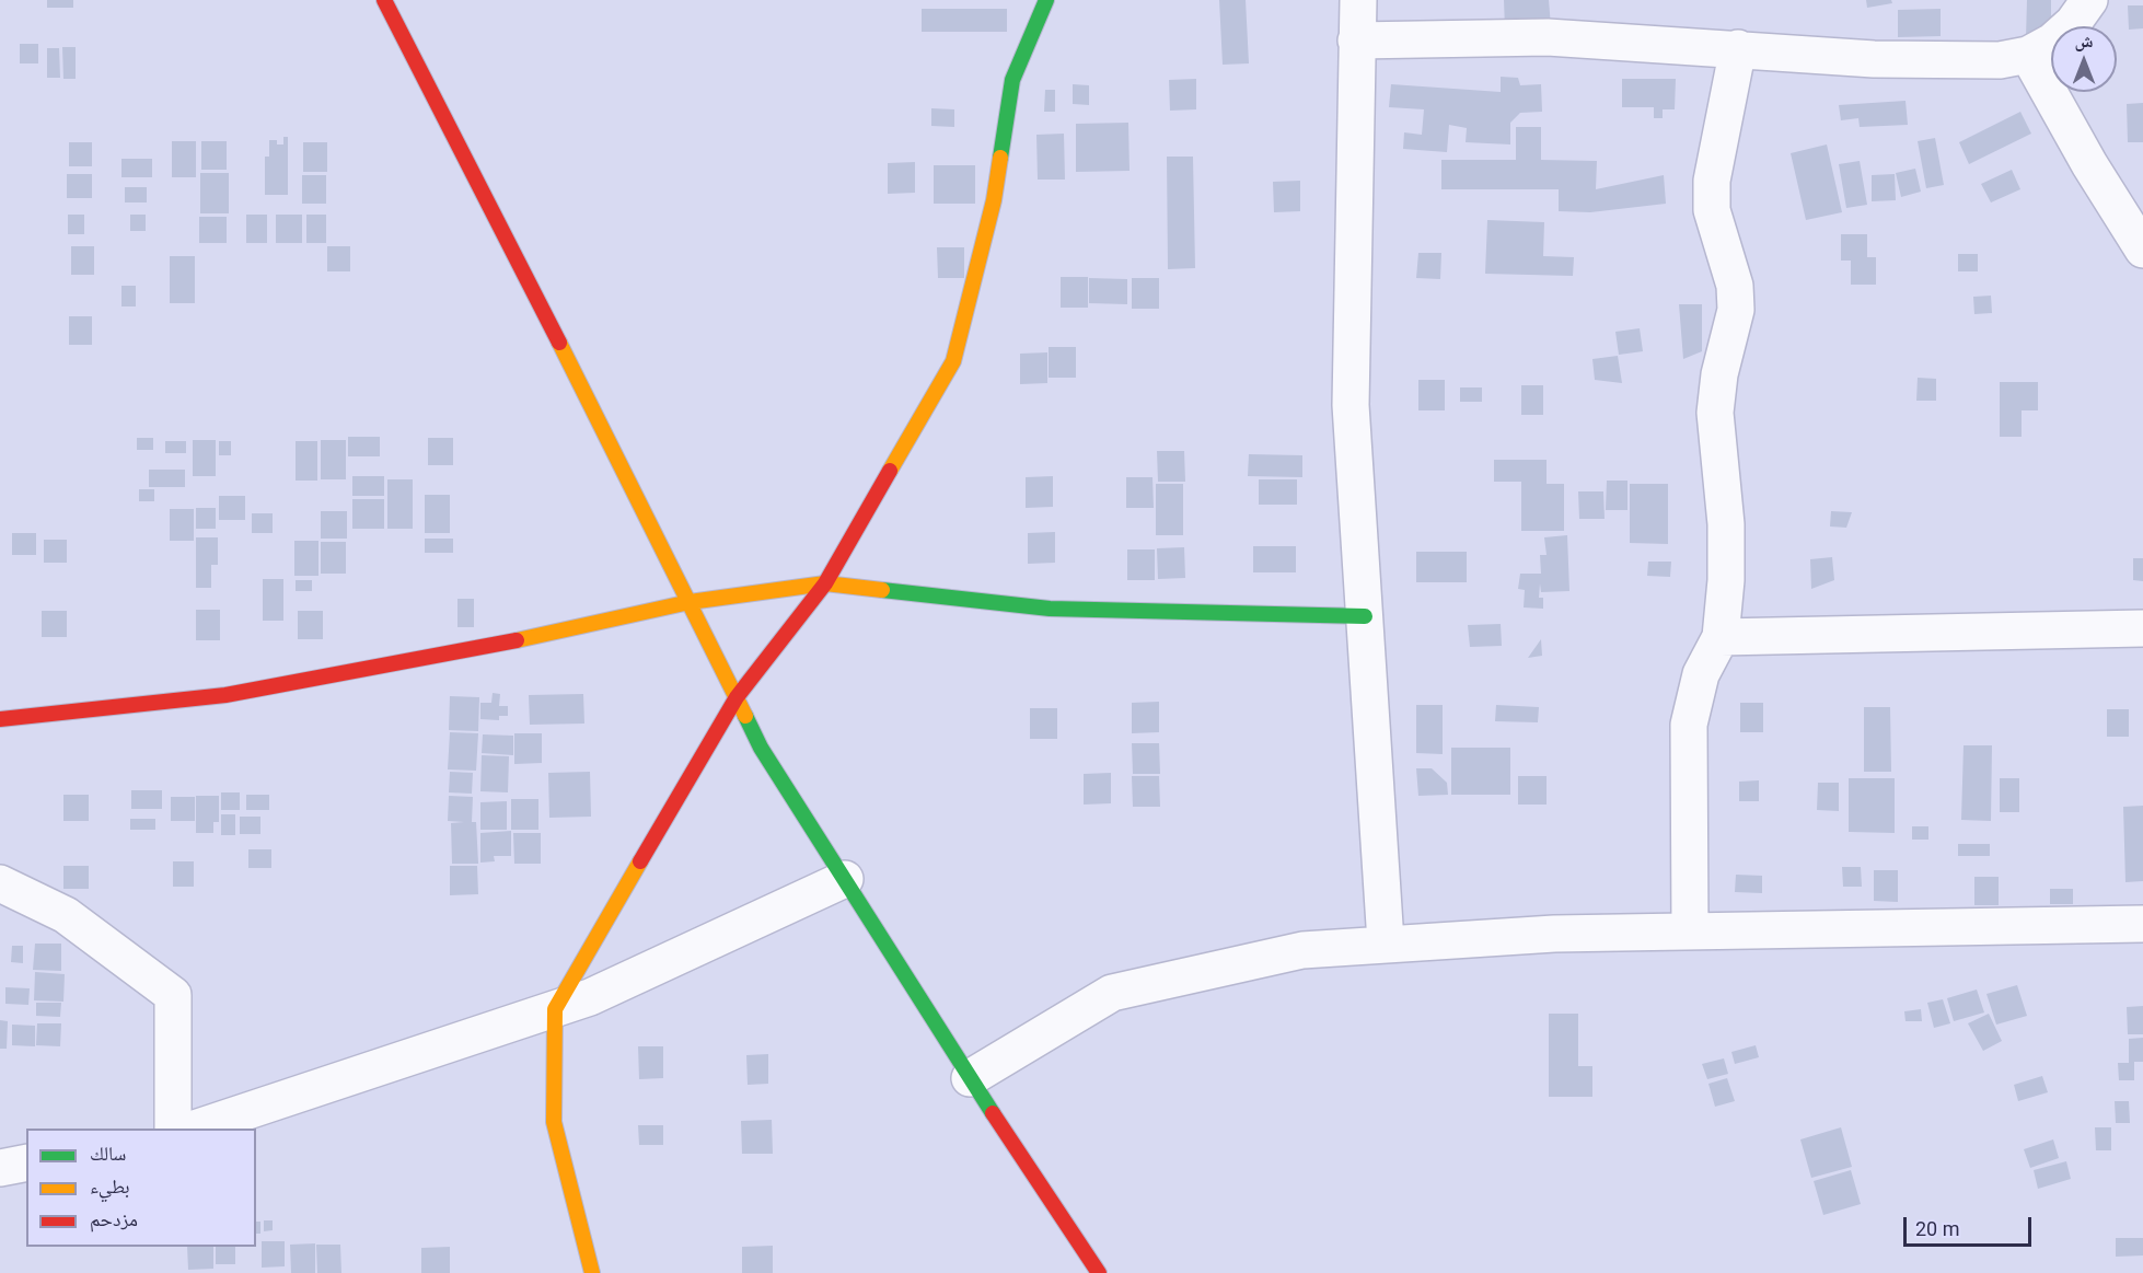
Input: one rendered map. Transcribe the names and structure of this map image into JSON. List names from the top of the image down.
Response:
{
  "legend": ["سالك", "بطيء", "مزدحم"],
  "scale_bar": "20 m",
  "north": "top"
}
